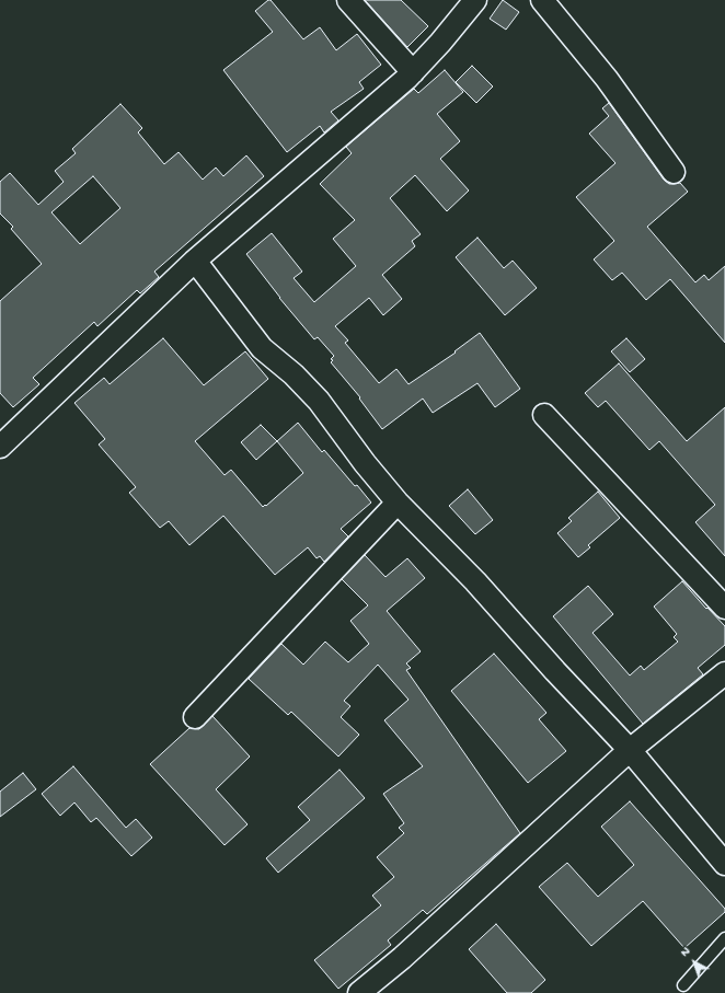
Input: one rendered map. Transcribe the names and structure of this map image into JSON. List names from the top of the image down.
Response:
{
  "north": "top left"
}
